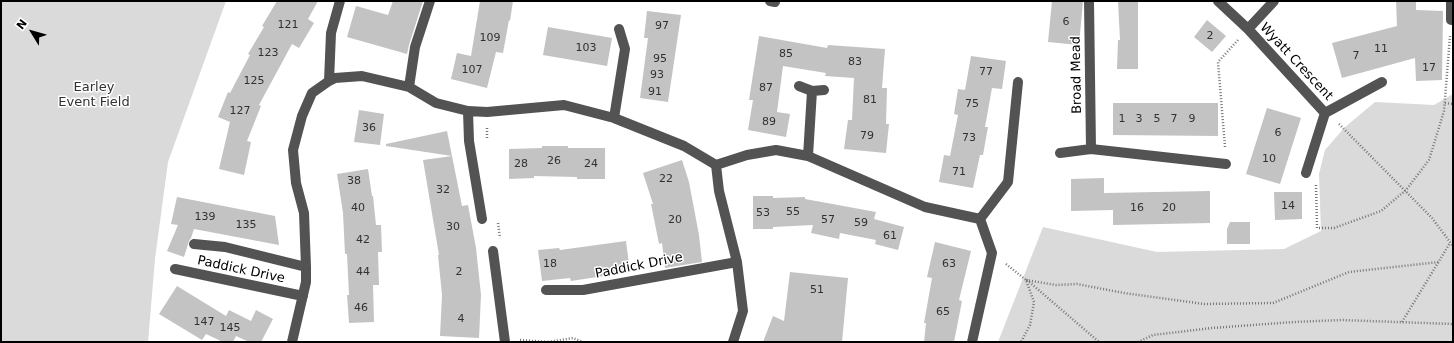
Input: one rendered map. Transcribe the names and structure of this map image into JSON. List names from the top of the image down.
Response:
{
  "streets": {
    "street": ["Wyatt Crescent", "Broad Mead", "Paddick Drive"]
  },
  "parks": ["Earley Event Field"],
  "house_numbers": [
    "6",
    "121",
    "97",
    "2",
    "109",
    "103",
    "11",
    "123",
    "85",
    "7",
    "95",
    "83",
    "17",
    "107",
    "77",
    "93",
    "125",
    "87",
    "91",
    "81",
    "75",
    "127",
    "1",
    "3",
    "5",
    "7",
    "9",
    "89",
    "36",
    "6",
    "79",
    "73",
    "10",
    "26",
    "28",
    "24",
    "71",
    "22",
    "38",
    "32",
    "14",
    "40",
    "16",
    "20",
    "55",
    "53",
    "139",
    "20",
    "57",
    "59",
    "135",
    "30",
    "61",
    "42",
    "18",
    "63",
    "44",
    "2",
    "51",
    "46",
    "65",
    "4",
    "147",
    "145"
  ],
  "north": "top left"
}
